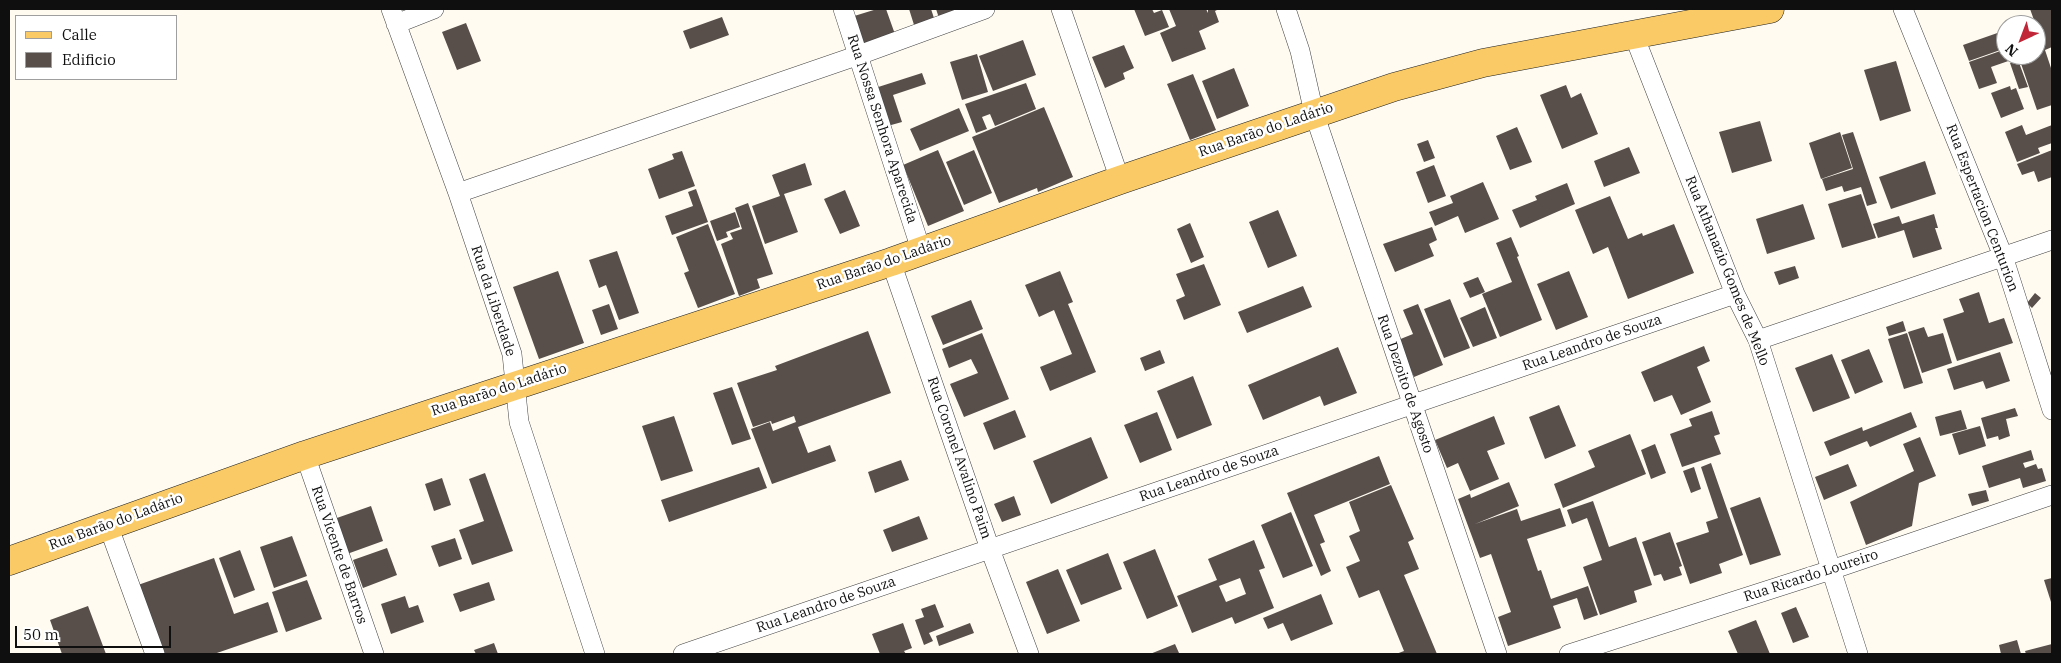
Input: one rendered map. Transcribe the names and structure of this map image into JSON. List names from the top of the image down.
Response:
{
  "streets": {
    "main road": ["Rua Barão do Ladário"],
    "street": [
      "Rua Nossa Senhora Aparecida",
      "Rua Espertacion Centurion",
      "Rua Athanazio Gomes de Mello",
      "Rua da Liberdade",
      "Rua Leandro de Souza",
      "Rua Dezoito de Agosto",
      "Rua Coronel Avalino Paim",
      "Rua Vicente de Barros",
      "Rua Ricardo Loureiro"
    ]
  },
  "crossings": [
    ["Rua Nossa Senhora Aparecida", "Rua Barão do Ladário"],
    ["Rua Barão do Ladário", "Rua Athanazio Gomes de Mello"],
    ["Rua Barão do Ladário", "Rua da Liberdade"],
    ["Rua Barão do Ladário", "Rua Dezoito de Agosto"],
    ["Rua Barão do Ladário", "Rua Coronel Avalino Paim"],
    ["Rua Barão do Ladário", "Rua Vicente de Barros"],
    ["Rua Athanazio Gomes de Mello", "Rua Leandro de Souza"],
    ["Rua Athanazio Gomes de Mello", "Rua Ricardo Loureiro"],
    ["Rua Leandro de Souza", "Rua Dezoito de Agosto"],
    ["Rua Leandro de Souza", "Rua Coronel Avalino Paim"]
  ],
  "legend": ["Calle", "Edificio"],
  "scale_bar": "50 m",
  "north": "bottom left"
}
